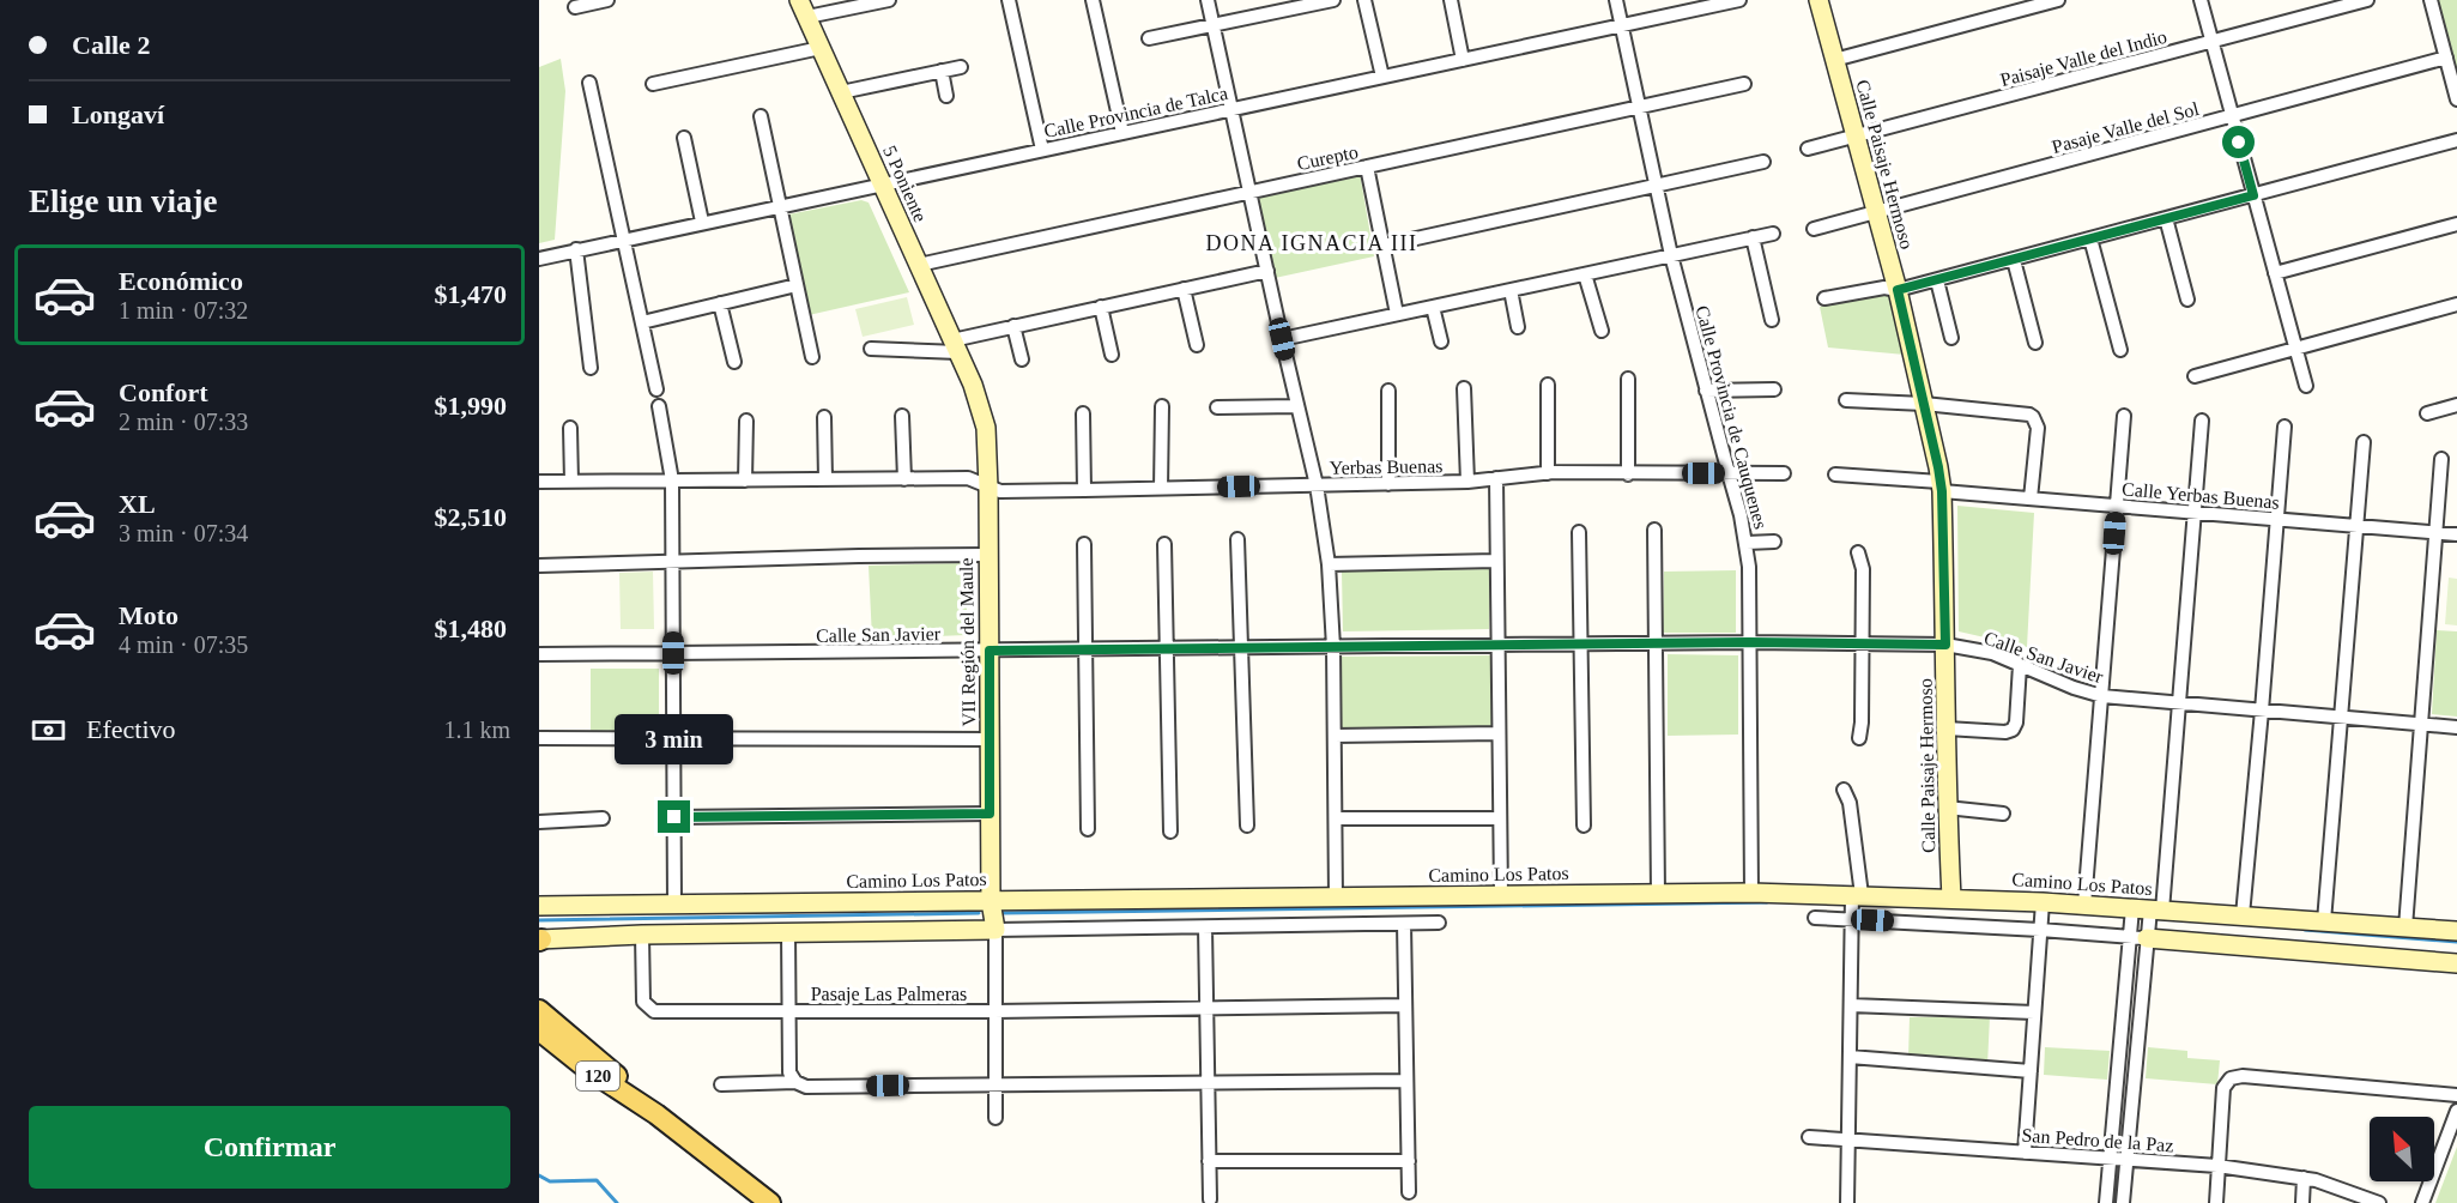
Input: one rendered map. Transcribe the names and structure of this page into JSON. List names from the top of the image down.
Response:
{
  "streets": {
    "main road": ["120"],
    "street": [
      "Paisaje Valle del Indio",
      "Calle Provincia de Talca",
      "Pasaje Valle del Sol",
      "Curepto",
      "Calle Paisaje Hermoso",
      "5 Poniente",
      "Calle Provincia de Cauquenes",
      "Yerbas Buenas",
      "Calle Yerbas Buenas",
      "Calle San Javier",
      "VII Región del Maule",
      "Camino Los Patos",
      "Pasaje Las Palmeras",
      "San Pedro de la Paz"
    ]
  },
  "crossings": [
    ["Paisaje Valle del Indio", "Calle Paisaje Hermoso"],
    ["Calle Provincia de Talca", "5 Poniente"],
    ["Calle Provincia de Talca", "Calle Provincia de Cauquenes"],
    ["Pasaje Valle del Sol", "Calle Paisaje Hermoso"],
    ["Curepto", "5 Poniente"],
    ["Curepto", "Calle Provincia de Cauquenes"],
    ["Calle Paisaje Hermoso", "Calle Yerbas Buenas"],
    ["Calle Paisaje Hermoso", "Calle San Javier"],
    ["Calle Paisaje Hermoso", "Camino Los Patos"],
    ["5 Poniente", "VII Región del Maule"],
    ["Calle Provincia de Cauquenes", "Yerbas Buenas"],
    ["Calle Provincia de Cauquenes", "Calle San Javier"],
    ["Calle Provincia de Cauquenes", "Camino Los Patos"],
    ["Yerbas Buenas", "VII Región del Maule"],
    ["Calle San Javier", "VII Región del Maule"],
    ["VII Región del Maule", "Camino Los Patos"]
  ],
  "districts": ["DONA IGNACIA III"],
  "north": "top left",
  "page": {
    "banner": ["Calle 2", "Longaví"],
    "heading": "Elige un viaje",
    "list": [
      {
        "name": "Económico",
        "note": "1 min · 07:32",
        "value": "$1,470"
      },
      {
        "name": "Confort",
        "note": "2 min · 07:33",
        "value": "$1,990"
      },
      {
        "name": "XL",
        "note": "3 min · 07:34",
        "value": "$2,510"
      },
      {
        "name": "Moto",
        "note": "4 min · 07:35",
        "value": "$1,480"
      }
    ],
    "pay": ["Efectivo", "1.1 km"],
    "bubble": "3 min",
    "buttons": "Confirmar"
  }
}
